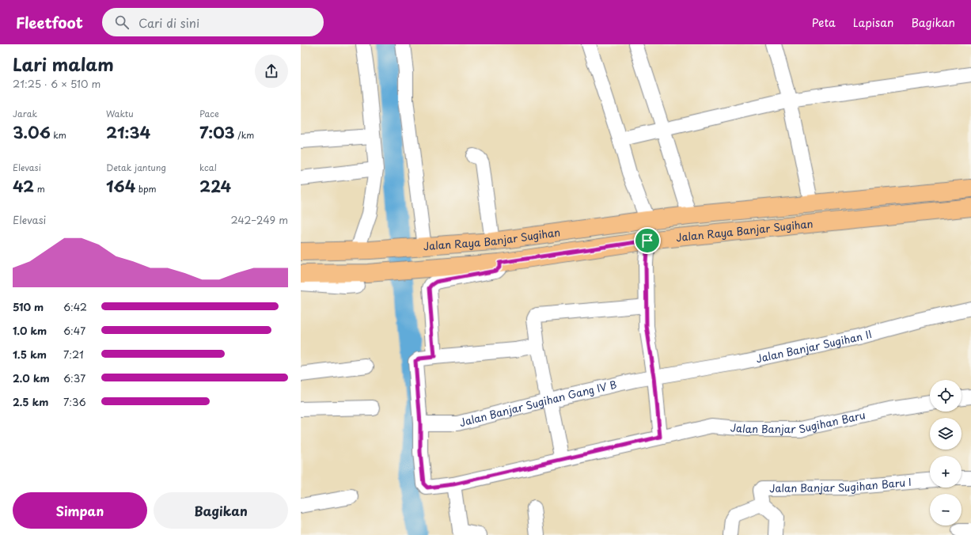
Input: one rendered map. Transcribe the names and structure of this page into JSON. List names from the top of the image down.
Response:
{
  "streets": {
    "main road": ["Jalan Raya Banjar Sugihan"],
    "street": [
      "Jalan Banjar Sugihan II",
      "Jalan Banjar Sugihan Gang IV B",
      "Jalan Banjar Sugihan Baru",
      "Jalan Banjar Sugihan Baru I"
    ]
  },
  "crossings": [
    ["Jalan Banjar Sugihan II", "Jalan Banjar Sugihan Gang IV B"],
    ["Jalan Banjar Sugihan Gang IV B", "Jalan Banjar Sugihan Baru"]
  ],
  "page": {
    "header": "Fleetfoot",
    "search": "Cari di sini",
    "nav": ["Peta", "Lapisan", "Bagikan"],
    "heading": ["Lari malam", "21:25 · 6 × 510 m"],
    "stats": [
      ["Jarak", "3.06 km"],
      ["Waktu", "21:34"],
      ["Pace", "7:03 /km"],
      ["Elevasi", "42 m"],
      ["Detak jantung", "164 bpm"],
      ["kcal", "224"]
    ],
    "chart": ["Elevasi", "242–249 m"],
    "list": [
      {
        "name": "510 m",
        "note": "6:42"
      },
      {
        "name": "1.0 km",
        "note": "6:47"
      },
      {
        "name": "1.5 km",
        "note": "7:21"
      },
      {
        "name": "2.0 km",
        "note": "6:37"
      },
      {
        "name": "2.5 km",
        "note": "7:36"
      }
    ],
    "map_buttons": ["+", "−"],
    "buttons": ["Simpan", "Bagikan"]
  }
}
